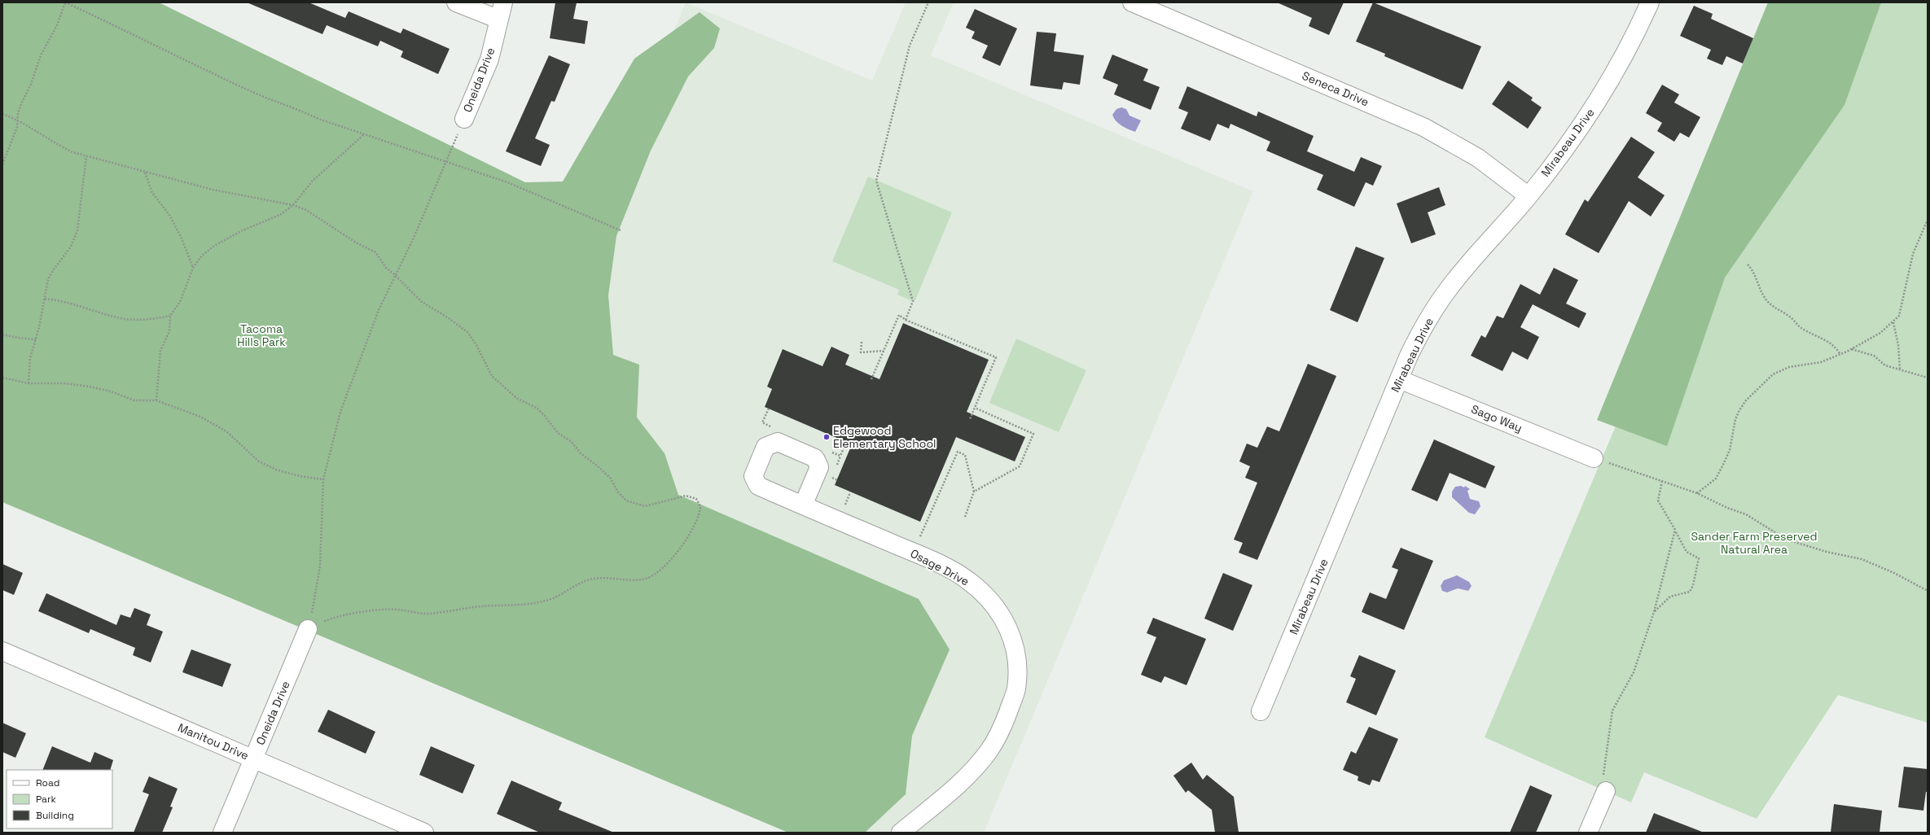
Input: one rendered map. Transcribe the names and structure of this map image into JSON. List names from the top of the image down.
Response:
{
  "streets": {
    "street": [
      "Oneida Drive",
      "Seneca Drive",
      "Mirabeau Drive",
      "Sago Way",
      "Osage Drive",
      "Manitou Drive"
    ]
  },
  "crossings": [
    ["Oneida Drive", "Manitou Drive"],
    ["Seneca Drive", "Mirabeau Drive"],
    ["Mirabeau Drive", "Sago Way"]
  ],
  "parks": ["Tacoma Hills Park", "Sander Farm Preserved Natural Area"],
  "places": ["Edgewood Elementary School"],
  "legend": ["Road", "Park", "Building"]
}
